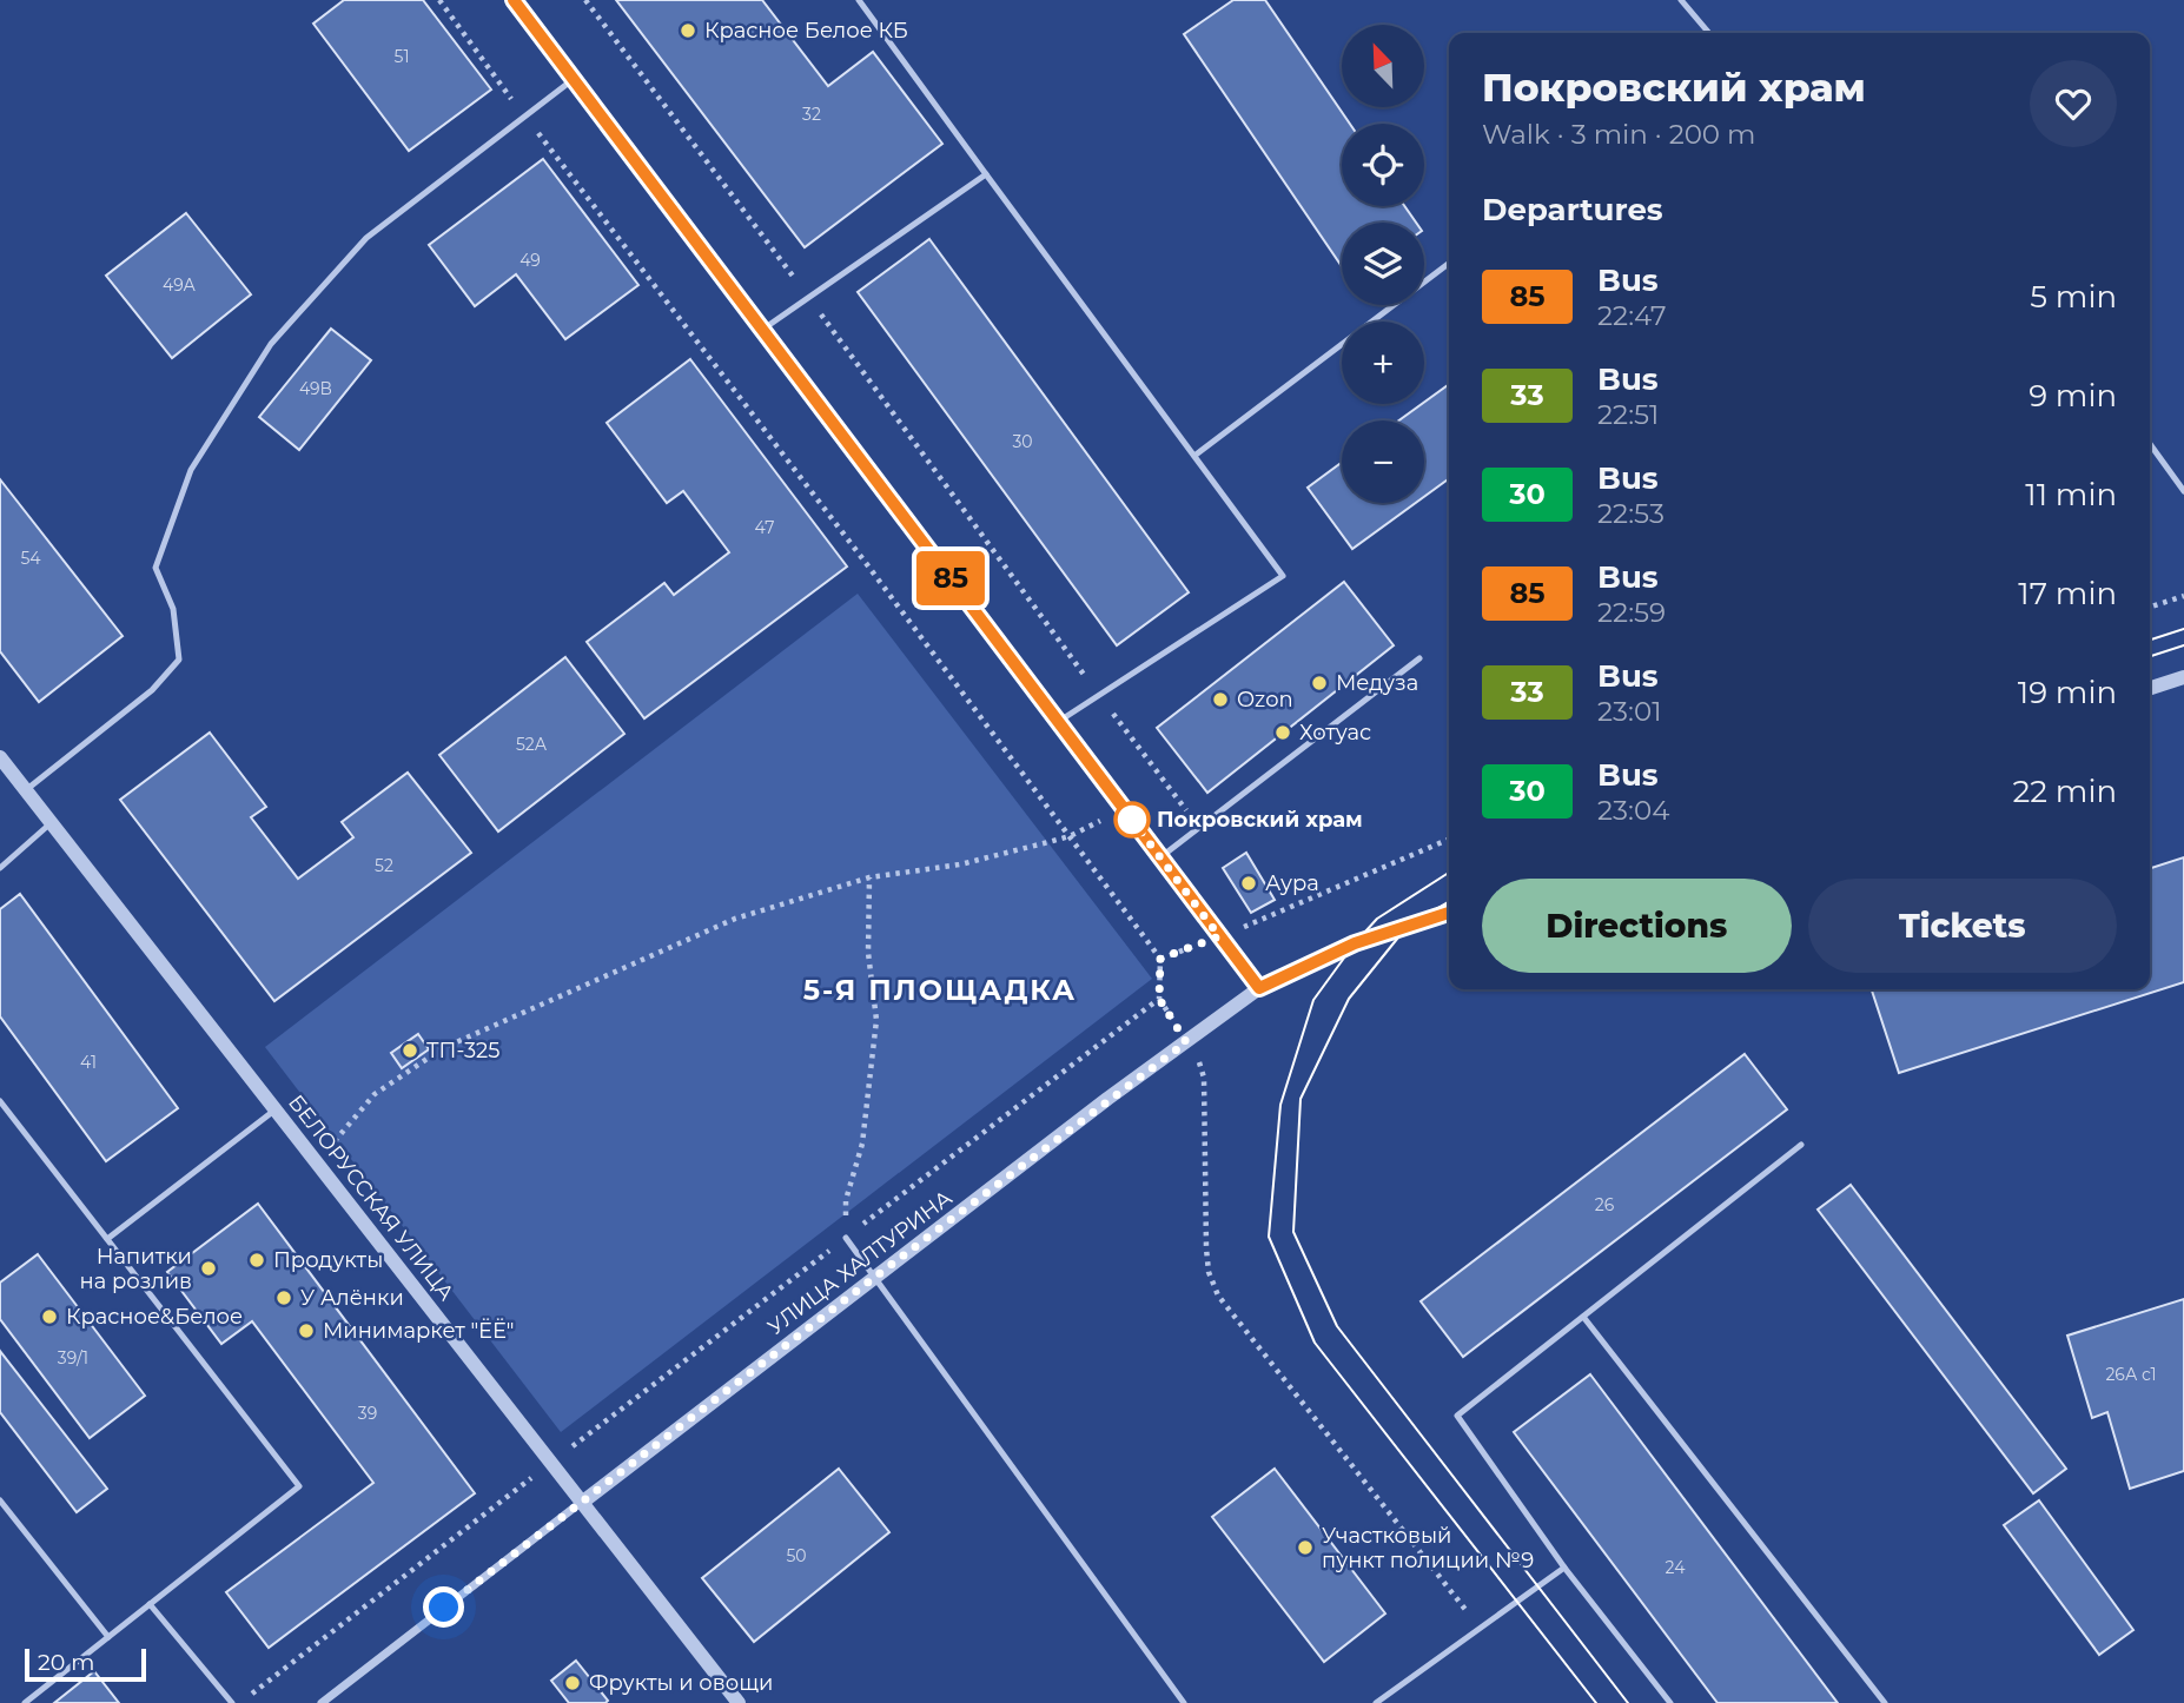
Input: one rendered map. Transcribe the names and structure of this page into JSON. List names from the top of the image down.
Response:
{
  "streets": {
    "street": ["БЕЛОРУССКАЯ УЛИЦА", "УЛИЦА ХАЛТУРИНА"]
  },
  "crossings": [
    ["БЕЛОРУССКАЯ УЛИЦА", "УЛИЦА ХАЛТУРИНА"]
  ],
  "districts": ["5-Я ПЛОЩАДКА"],
  "places": [
    "Красное Белое КБ",
    "Медуза",
    "Ozon",
    "Хотуас",
    "Покровский храм",
    "Аура",
    "ТП-325",
    "Продукты",
    "Напитки на розлив",
    "У Алёнки",
    "Красное&Белое",
    "Минимаркет \"ЁЁ\"",
    "Участковый пункт полиции №9",
    "Фрукты и овощи"
  ],
  "lines": ["bus line 85"],
  "house_numbers": [
    "51",
    "32",
    "49",
    "49А",
    "49В",
    "30",
    "47",
    "54",
    "52А",
    "52",
    "41",
    "26",
    "39/1",
    "26А с1",
    "39",
    "50",
    "24"
  ],
  "scale_bar": "20 m",
  "north": "top left",
  "page": {
    "on_map": "85",
    "map_buttons": ["+", "−"],
    "heading": [
      ["Покровский храм", "Walk · 3 min · 200 m"],
      "Departures"
    ],
    "list": [
      {
        "mark": "85",
        "name": "Bus",
        "note": "22:47",
        "value": "5 min"
      },
      {
        "mark": "33",
        "name": "Bus",
        "note": "22:51",
        "value": "9 min"
      },
      {
        "mark": "30",
        "name": "Bus",
        "note": "22:53",
        "value": "11 min"
      },
      {
        "mark": "85",
        "name": "Bus",
        "note": "22:59",
        "value": "17 min"
      },
      {
        "mark": "33",
        "name": "Bus",
        "note": "23:01",
        "value": "19 min"
      },
      {
        "mark": "30",
        "name": "Bus",
        "note": "23:04",
        "value": "22 min"
      }
    ],
    "buttons": ["Directions", "Tickets"],
    "scale": "20 m"
  }
}
